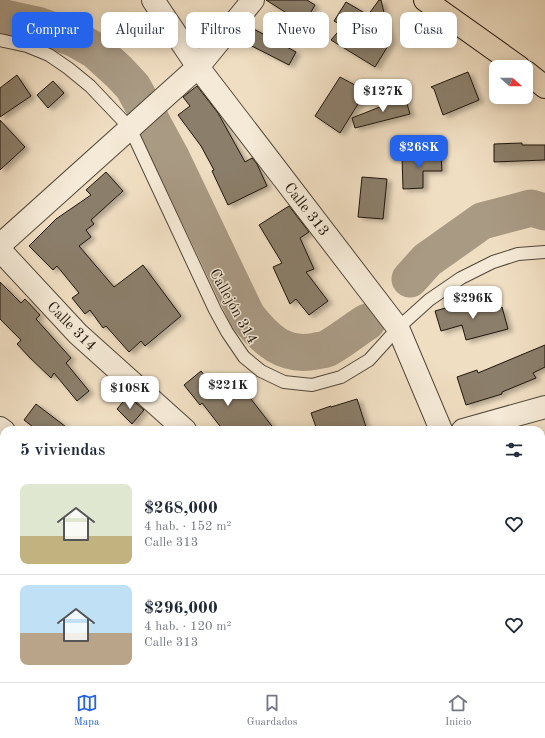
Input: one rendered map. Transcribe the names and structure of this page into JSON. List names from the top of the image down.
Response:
{
  "streets": {
    "street": ["Calle 313", "Calle 314"],
    "lane": ["Callejón 314"]
  },
  "crossings": [
    ["Calle 313", "Callejón 314"]
  ],
  "north": "right",
  "page": {
    "chip": [
      "Comprar",
      "Alquilar",
      "Filtros",
      "Nuevo",
      "Piso",
      "Casa"
    ],
    "price": [
      "$127K",
      "$268K",
      "$296K",
      "$221K",
      "$108K"
    ],
    "heading": "5 viviendas",
    "list": [
      {
        "name": "$268,000",
        "note": "4 hab. · 152 m² · Calle 313"
      },
      {
        "name": "$296,000",
        "note": "4 hab. · 120 m² · Calle 313"
      }
    ],
    "tabs": ["Mapa", "Guardados", "Inicio"]
  }
}
